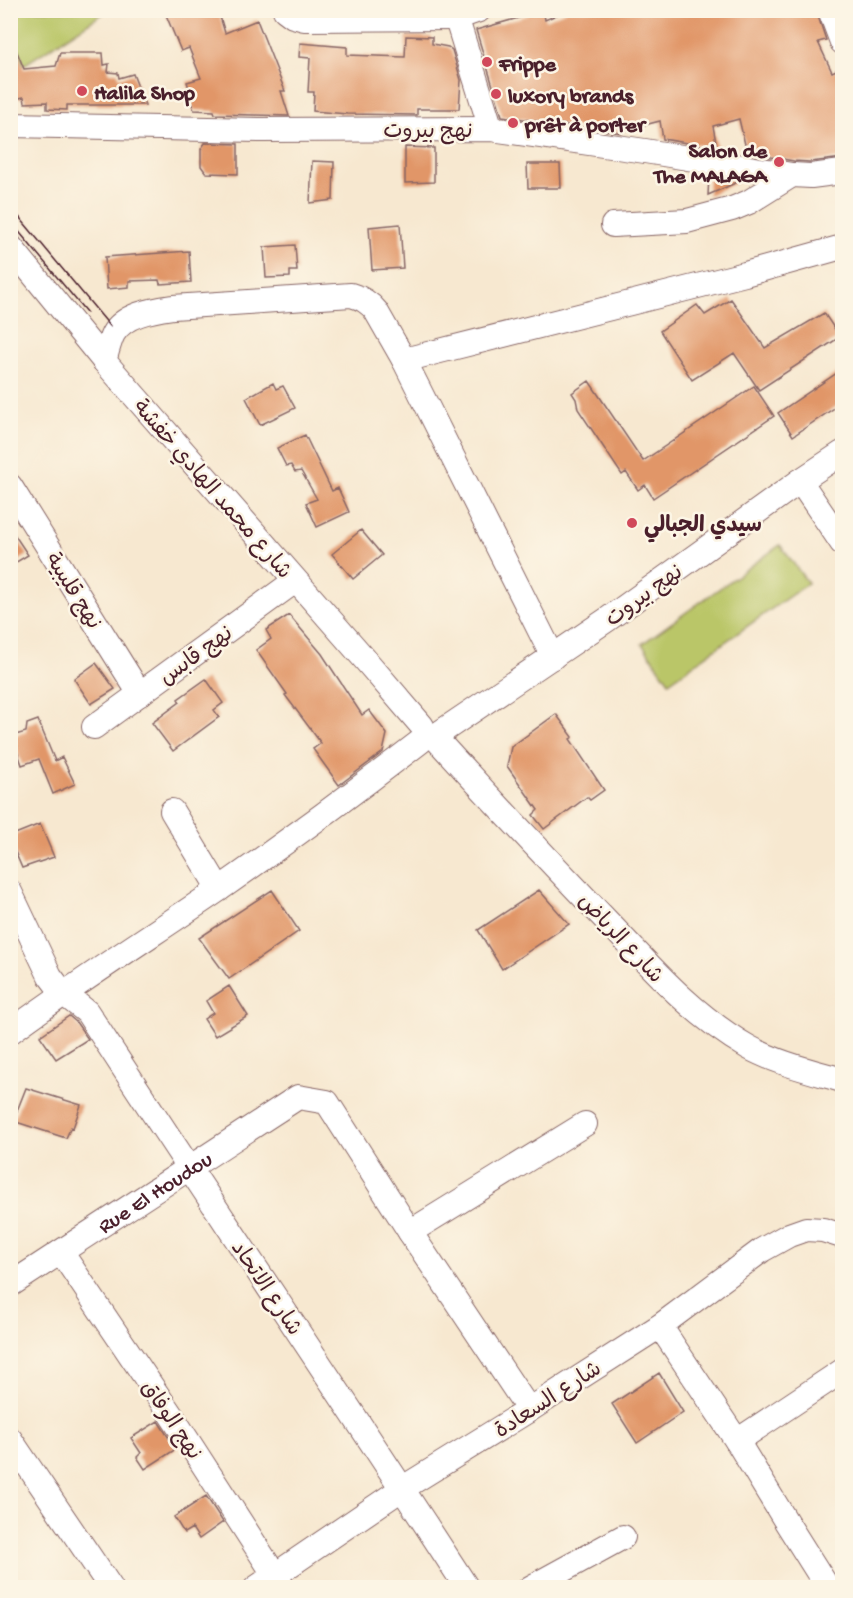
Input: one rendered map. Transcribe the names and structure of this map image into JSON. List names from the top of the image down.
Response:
{
  "streets": {
    "street": [
      "نهج بيروت",
      "شارع محمد الهادي خفشة",
      "نهج قليبية",
      "نهج قابس",
      "شارع الرياض",
      "Rue El Houdou",
      "شارع الاتحاد",
      "شارع السعادة",
      "نهج الوفاق"
    ]
  },
  "crossings": [
    ["نهج بيروت", "شارع محمد الهادي خفشة"],
    ["نهج بيروت", "شارع الرياض"],
    ["نهج بيروت", "شارع الاتحاد"],
    ["شارع محمد الهادي خفشة", "نهج قابس"],
    ["شارع محمد الهادي خفشة", "شارع الرياض"],
    ["نهج قليبية", "نهج قابس"],
    ["Rue El Houdou", "شارع الاتحاد"],
    ["Rue El Houdou", "نهج الوفاق"],
    ["شارع الاتحاد", "شارع السعادة"],
    ["شارع السعادة", "نهج الوفاق"]
  ],
  "places": [
    "Frippe",
    "Halila Shop",
    "luxory brands",
    "prêt à porter",
    "Salon de The MALAGA",
    "سيدي الجبالي"
  ]
}
